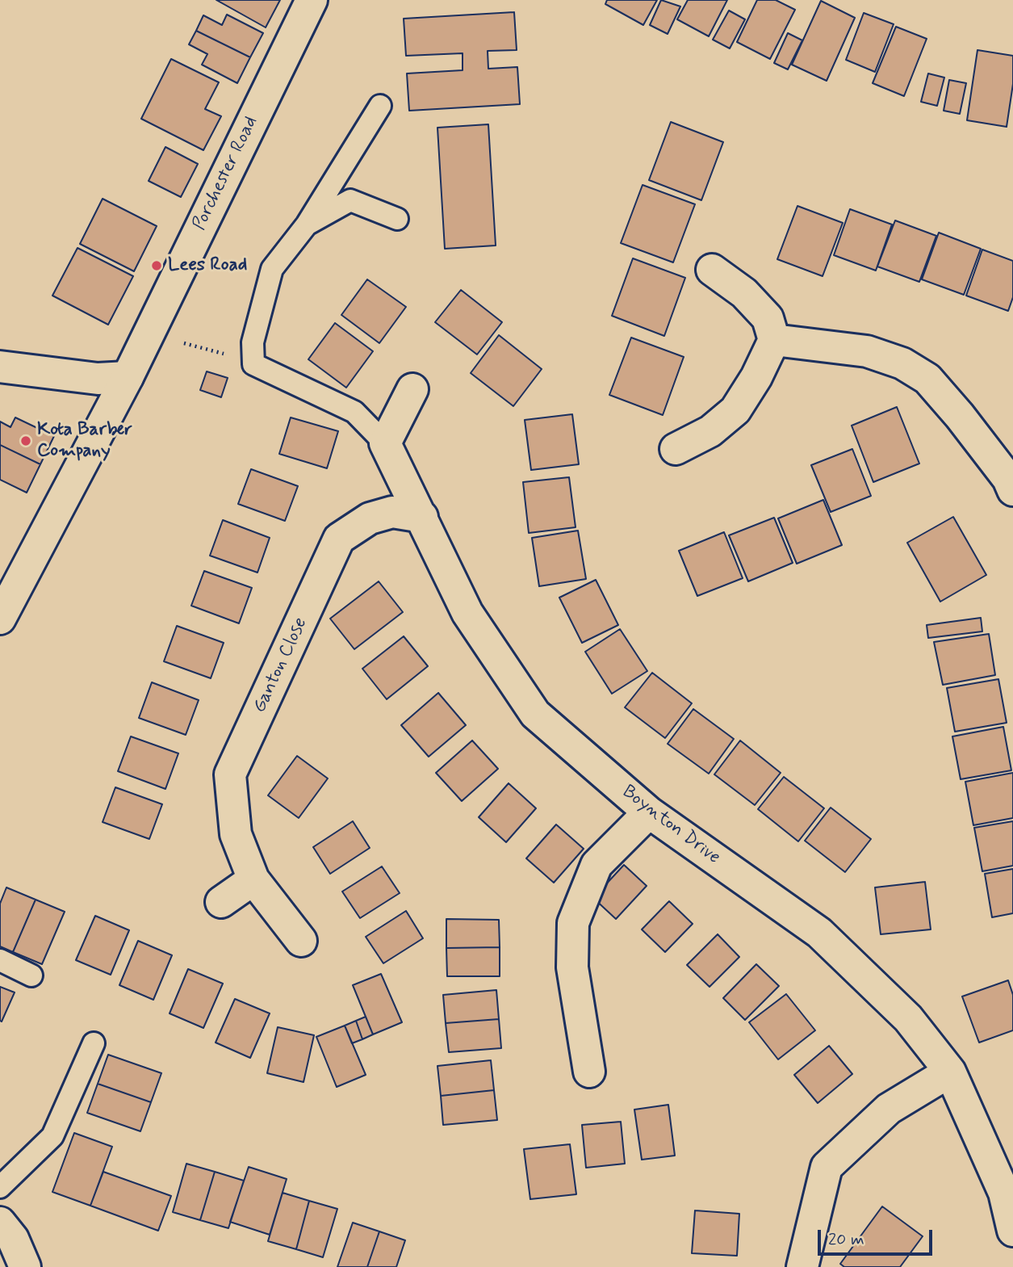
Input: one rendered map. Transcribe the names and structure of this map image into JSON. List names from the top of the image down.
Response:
{
  "streets": {
    "street": ["Porchester Road", "Ganton Close", "Boynton Drive"]
  },
  "crossings": [
    ["Ganton Close", "Boynton Drive"]
  ],
  "places": ["Lees Road", "Kota Barber Company"],
  "scale_bar": "20 m"
}
